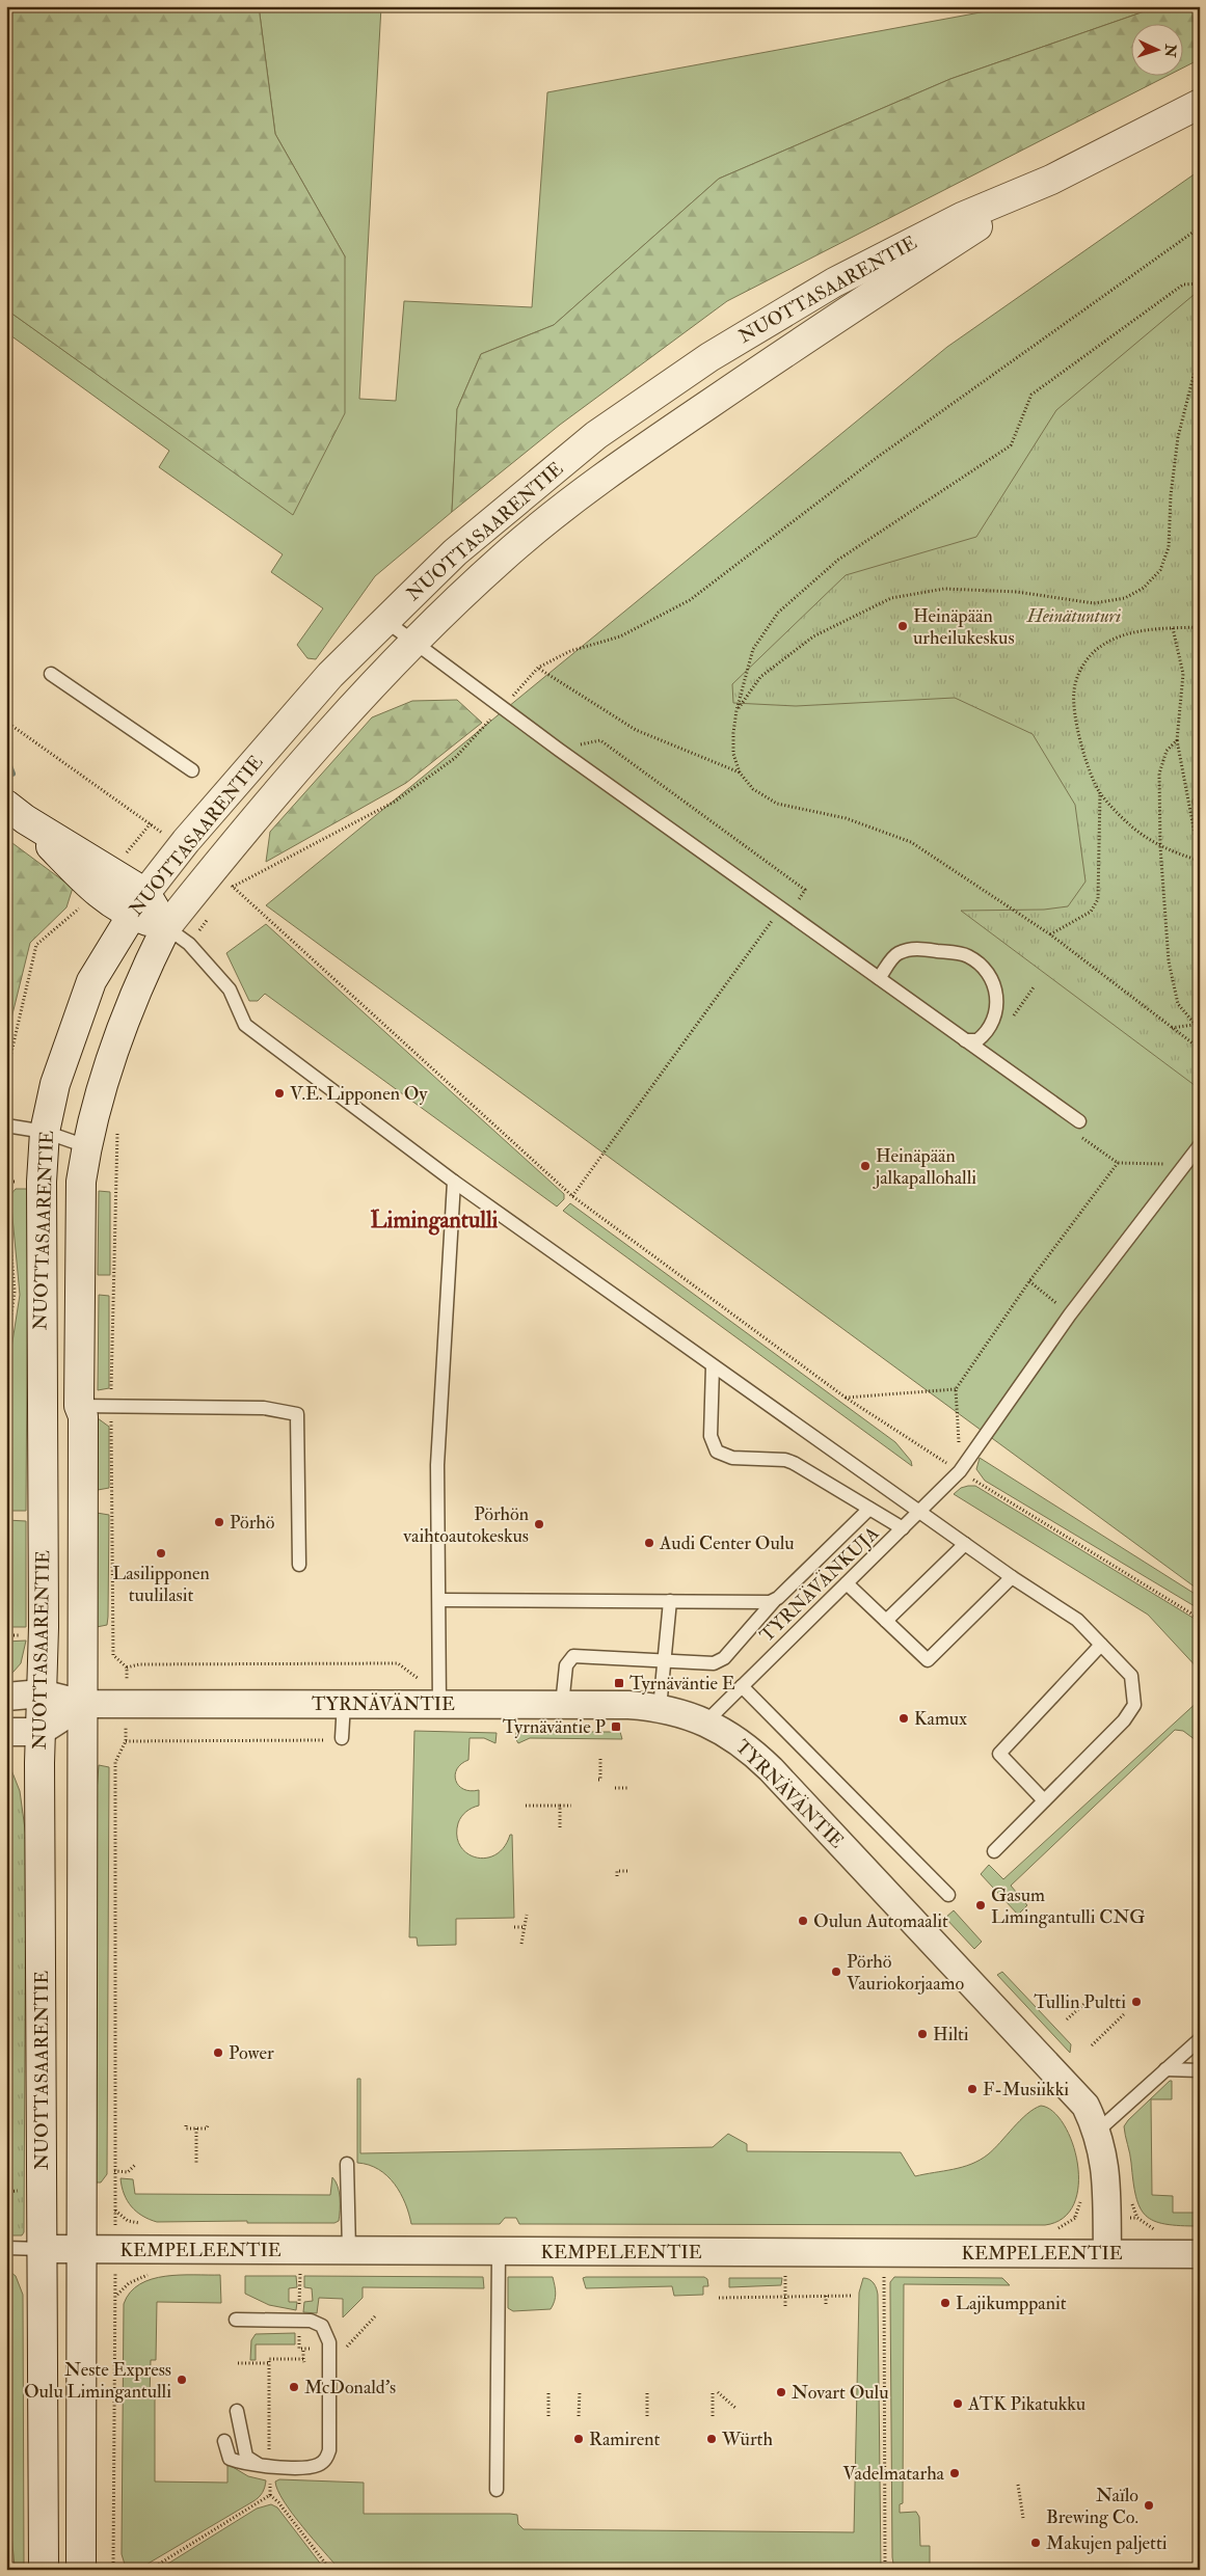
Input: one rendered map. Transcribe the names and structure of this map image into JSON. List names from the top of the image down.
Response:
{
  "streets": {
    "main road": ["NUOTTASAARENTIE"],
    "street": ["TYRNÄVÄNTIE", "KEMPELEENTIE"],
    "lane": ["TYRNÄVÄNKUJA"]
  },
  "crossings": [
    ["NUOTTASAARENTIE", "TYRNÄVÄNTIE"],
    ["NUOTTASAARENTIE", "KEMPELEENTIE"],
    ["TYRNÄVÄNKUJA", "TYRNÄVÄNTIE"],
    ["TYRNÄVÄNTIE", "KEMPELEENTIE"]
  ],
  "districts": ["Limingantulli"],
  "parks": ["Heinätunturi"],
  "places": {
    "other": [
      "Heinäpään urheilukeskus",
      "V.E. Lipponen Oy",
      "Heinäpään jalkapallohalli",
      "Pörhö",
      "Pörhön vaihtoautokeskus",
      "Audi Center Oulu",
      "Lasilipponen tuulilasit",
      "Kamux",
      "Gasum Limingantulli CNG",
      "Oulun Automaalit",
      "Pörhö Vauriokorjaamo",
      "Tullin Pultti",
      "Hilti",
      "Power",
      "F-Musiikki",
      "Lajikumppanit",
      "Neste Express Oulu Limingantulli",
      "McDonald's",
      "Novart Oulu",
      "ATK Pikatukku",
      "Ramirent",
      "Würth",
      "Vadelmatarha",
      "Naïlo Brewing Co.",
      "Makujen paljetti"
    ],
    "transit": ["Tyrnäväntie E", "Tyrnäväntie P"]
  },
  "north": "right"
}
